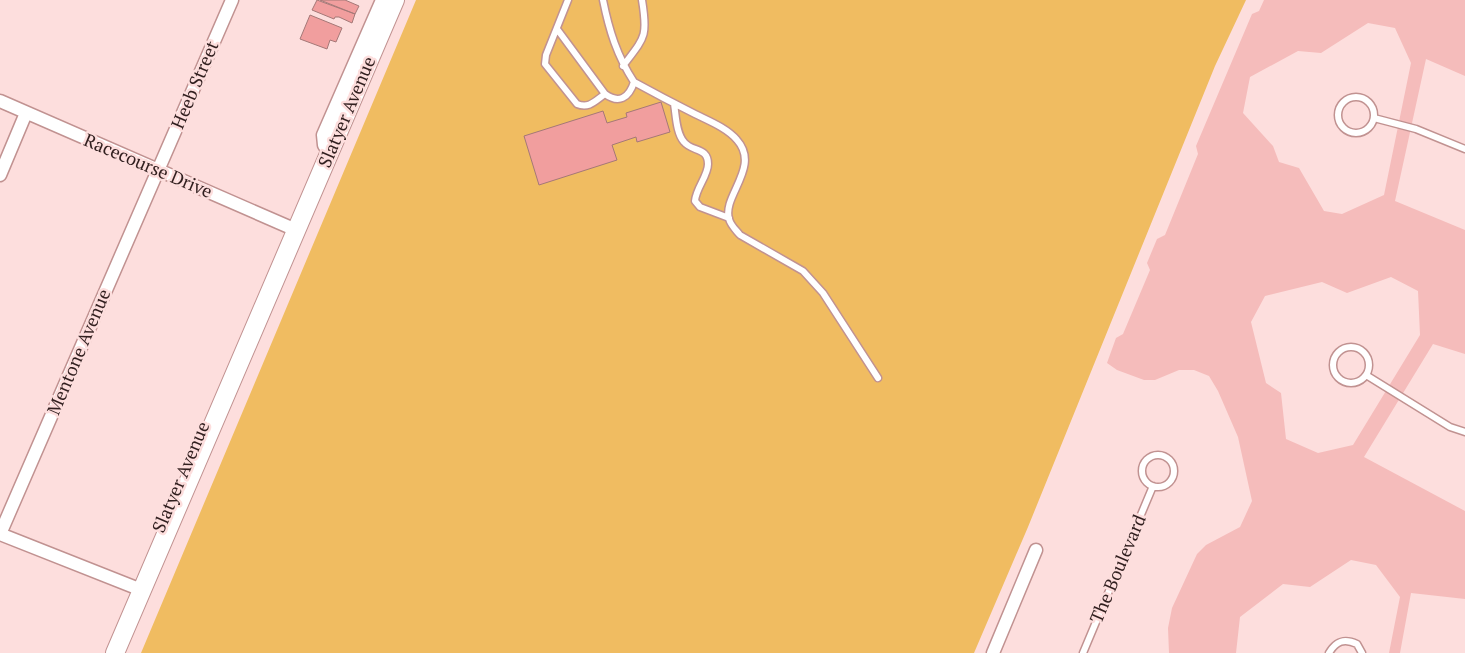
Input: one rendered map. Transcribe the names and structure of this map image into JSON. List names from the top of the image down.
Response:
{
  "streets": {
    "main road": ["Slatyer Avenue"],
    "street": ["Heeb Street", "Racecourse Drive", "Mentone Avenue"],
    "lane": ["The Boulevard"]
  },
  "crossings": [
    ["Heeb Street", "Racecourse Drive"],
    ["Heeb Street", "Mentone Avenue"],
    ["Slatyer Avenue", "Racecourse Drive"],
    ["Racecourse Drive", "Mentone Avenue"]
  ]
}
